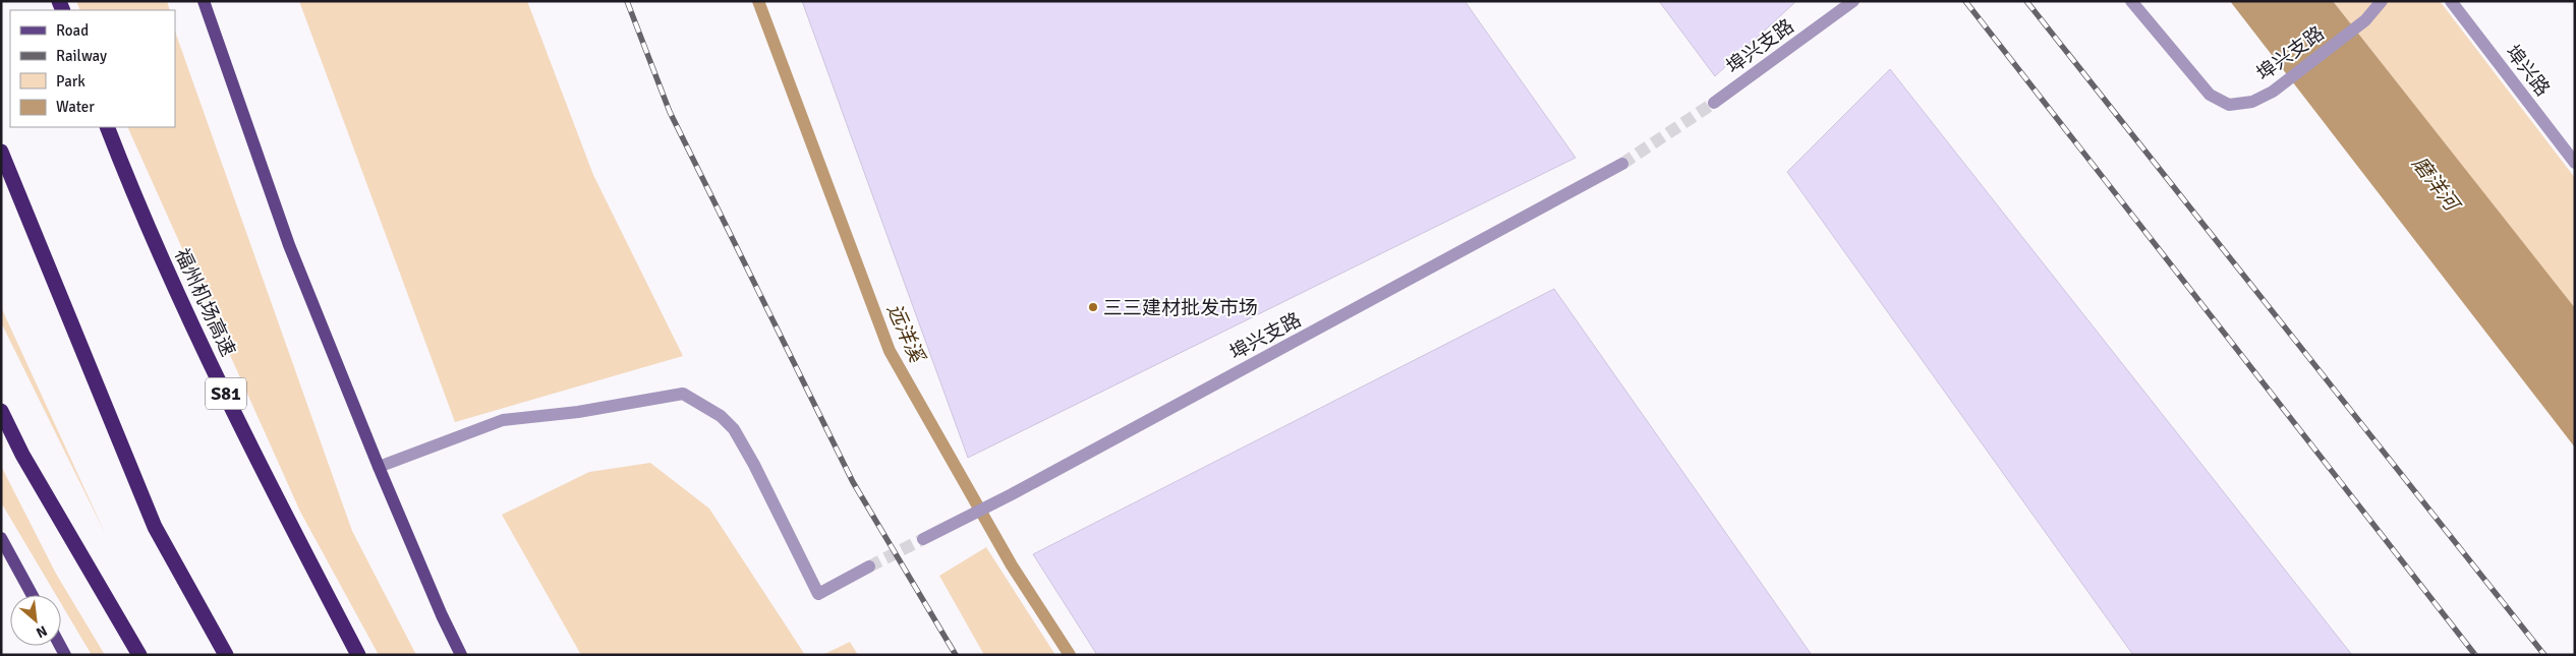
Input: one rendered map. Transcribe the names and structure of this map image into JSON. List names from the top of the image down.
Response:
{
  "streets": {
    "highway": ["福州机场高速", "S81"],
    "street": ["埠兴支路", "埠兴路"]
  },
  "water": ["磨洋河", "远洋溪"],
  "places": ["三三建材批发市场"],
  "legend": [
    "Road",
    "Railway",
    "Park",
    "Water"
  ],
  "north": "bottom right"
}
